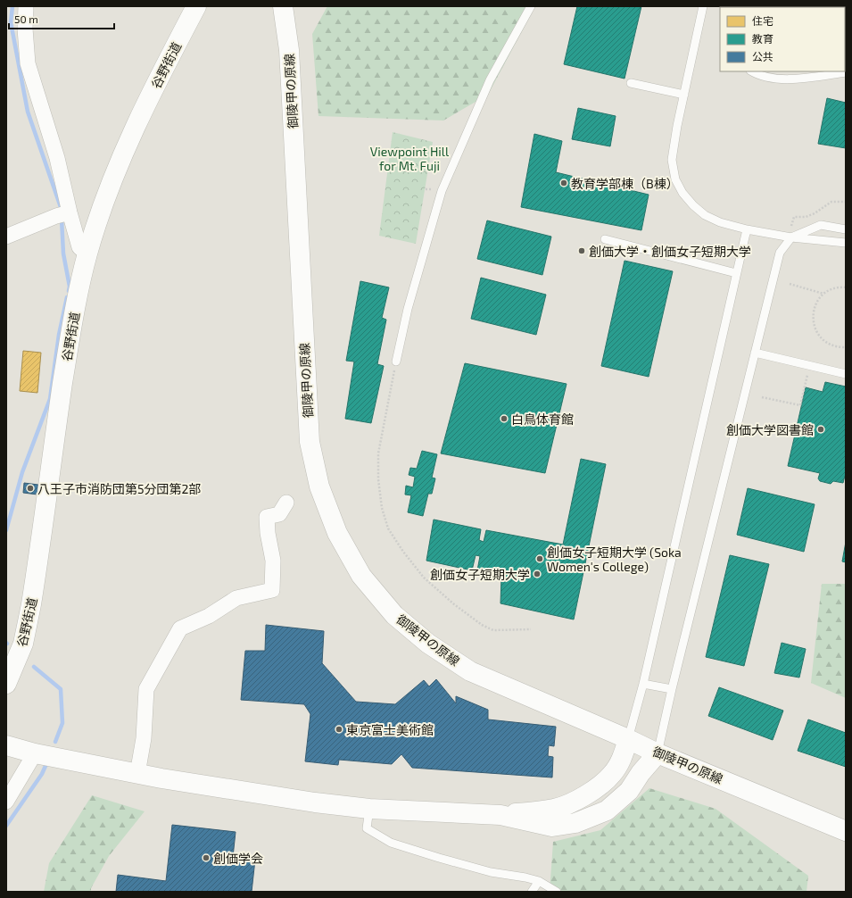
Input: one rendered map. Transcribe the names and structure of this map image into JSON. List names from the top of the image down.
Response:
{
  "streets": {
    "street": ["谷野街道", "御陵甲の原線"]
  },
  "parks": ["Viewpoint Hill for Mt. Fuji"],
  "places": [
    "教育学部棟（B棟）",
    "創価大学・創価女子短期大学",
    "白鳥体育館",
    "創価大学図書館",
    "八王子市消防団第5分団第2部",
    "創価女子短期大学 (Soka Women's College)",
    "創価女子短期大学",
    "東京富士美術館",
    "創価学会"
  ],
  "legend": ["住宅", "教育", "公共"],
  "scale_bar": "50 m"
}
